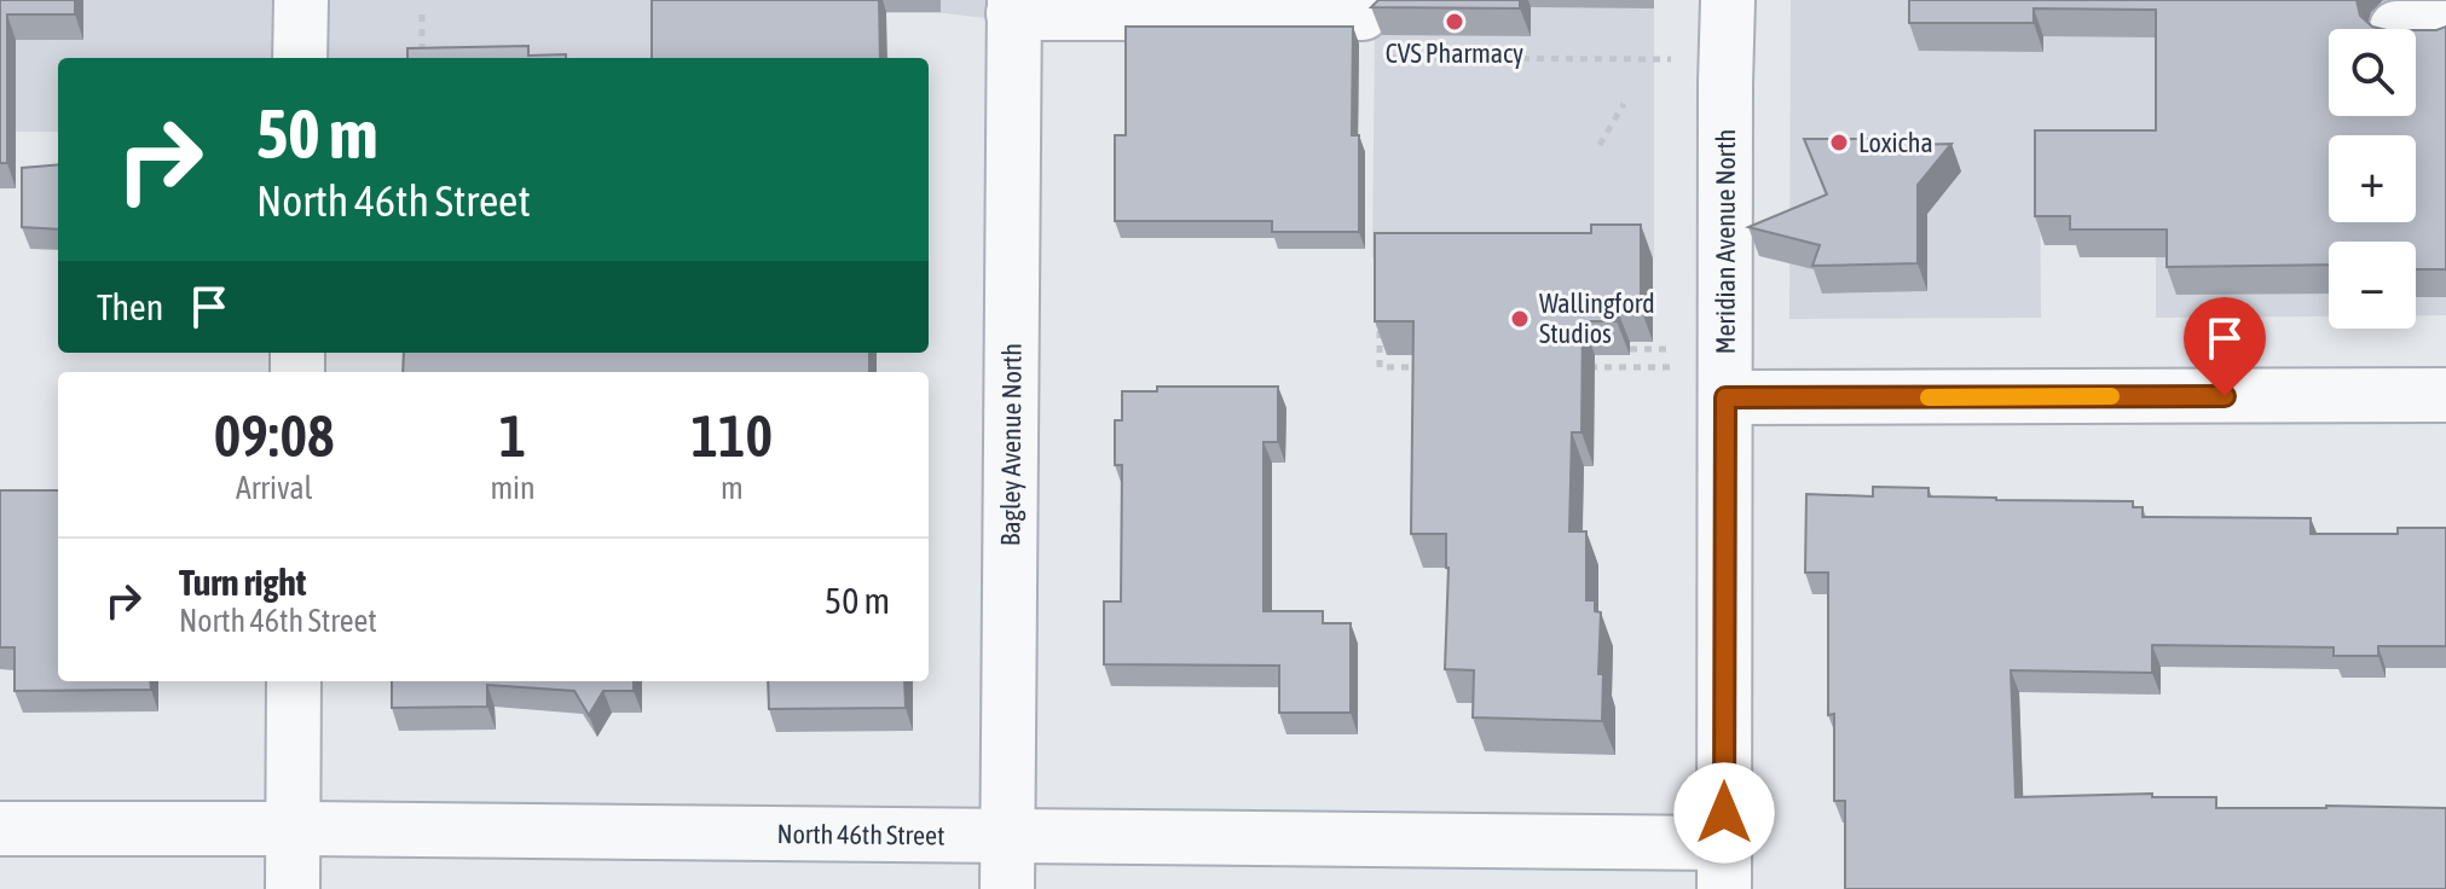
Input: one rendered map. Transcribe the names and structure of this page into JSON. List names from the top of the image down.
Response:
{
  "streets": {
    "street": ["Meridian Avenue North", "Bagley Avenue North", "North 46th Street"]
  },
  "crossings": [
    ["Meridian Avenue North", "North 46th Street"],
    ["Bagley Avenue North", "North 46th Street"]
  ],
  "places": ["CVS Pharmacy", "Loxicha", "Wallingford Studios"],
  "page": {
    "map_buttons": ["+", "−"],
    "turn": ["50 m", "North 46th Street"],
    "then": "Then",
    "eta": [
      "09:08",
      "Arrival",
      "1",
      "min",
      "110",
      "m"
    ],
    "list": [
      {
        "name": "Turn right",
        "note": "North 46th Street",
        "value": "50 m"
      }
    ]
  }
}
